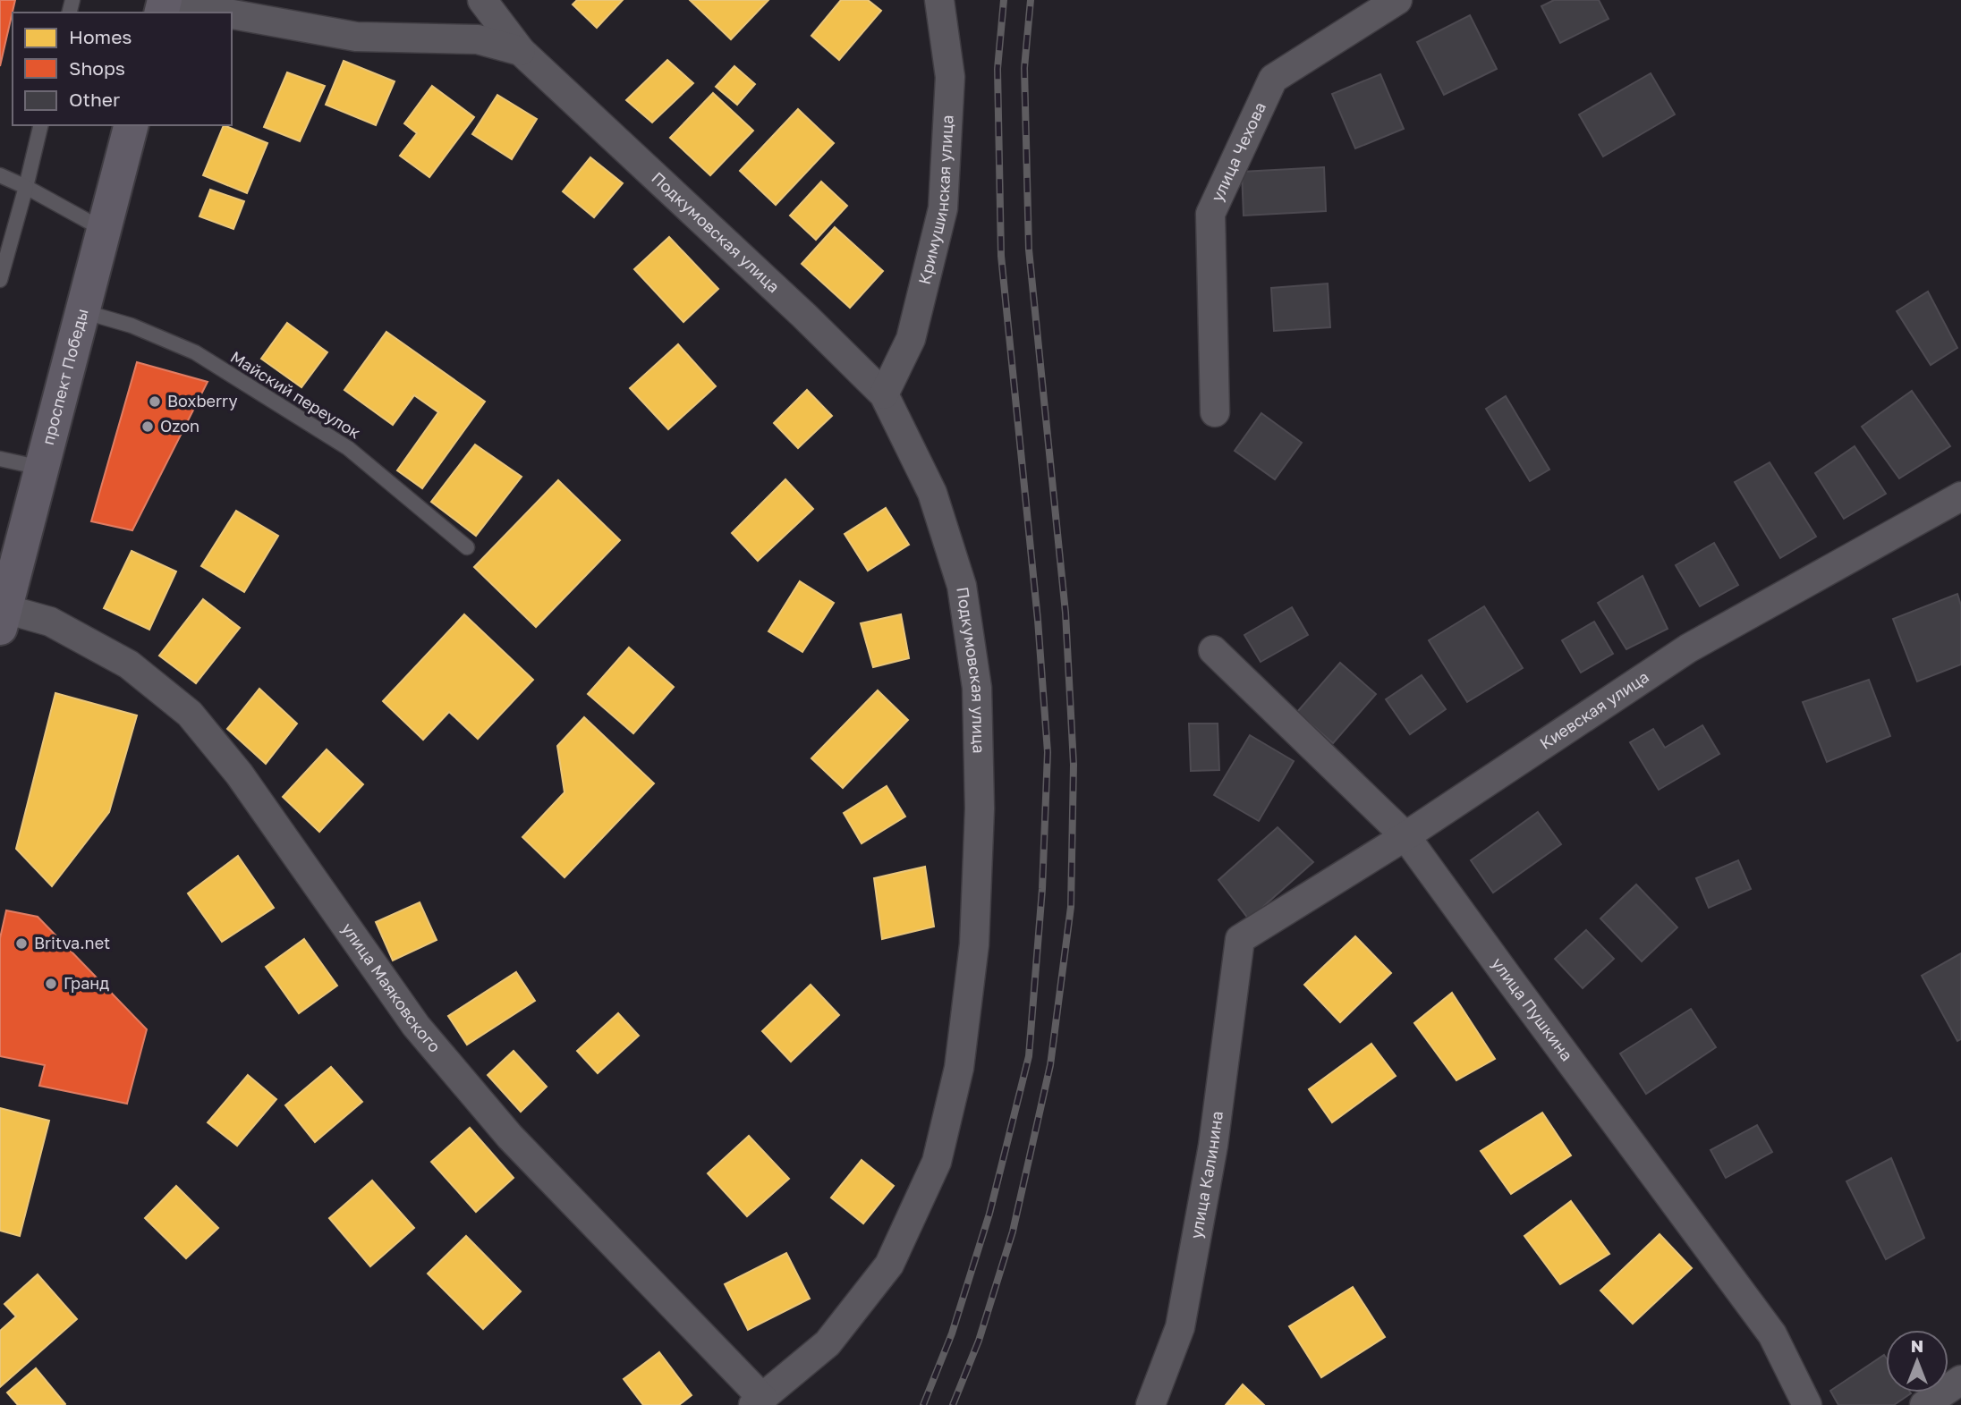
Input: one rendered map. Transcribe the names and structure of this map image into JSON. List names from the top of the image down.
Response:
{
  "streets": {
    "main road": ["проспект Победы"],
    "street": [
      "улица Чехова",
      "Кримушинская улица",
      "Подкумовская улица",
      "Киевская улица",
      "улица Маяковского",
      "улица Пушкина",
      "улица Калинина"
    ],
    "lane": ["Майский переулок"]
  },
  "crossings": [
    ["Кримушинская улица", "Подкумовская улица"],
    ["Подкумовская улица", "улица Маяковского"],
    ["проспект Победы", "Майский переулок"],
    ["проспект Победы", "улица Маяковского"],
    ["Киевская улица", "улица Пушкина"],
    ["Киевская улица", "улица Калинина"]
  ],
  "places": [
    "Boxberry",
    "Ozon",
    "Britva.net",
    "Гранд"
  ],
  "legend": ["Homes", "Shops", "Other"],
  "north": "top"
}
